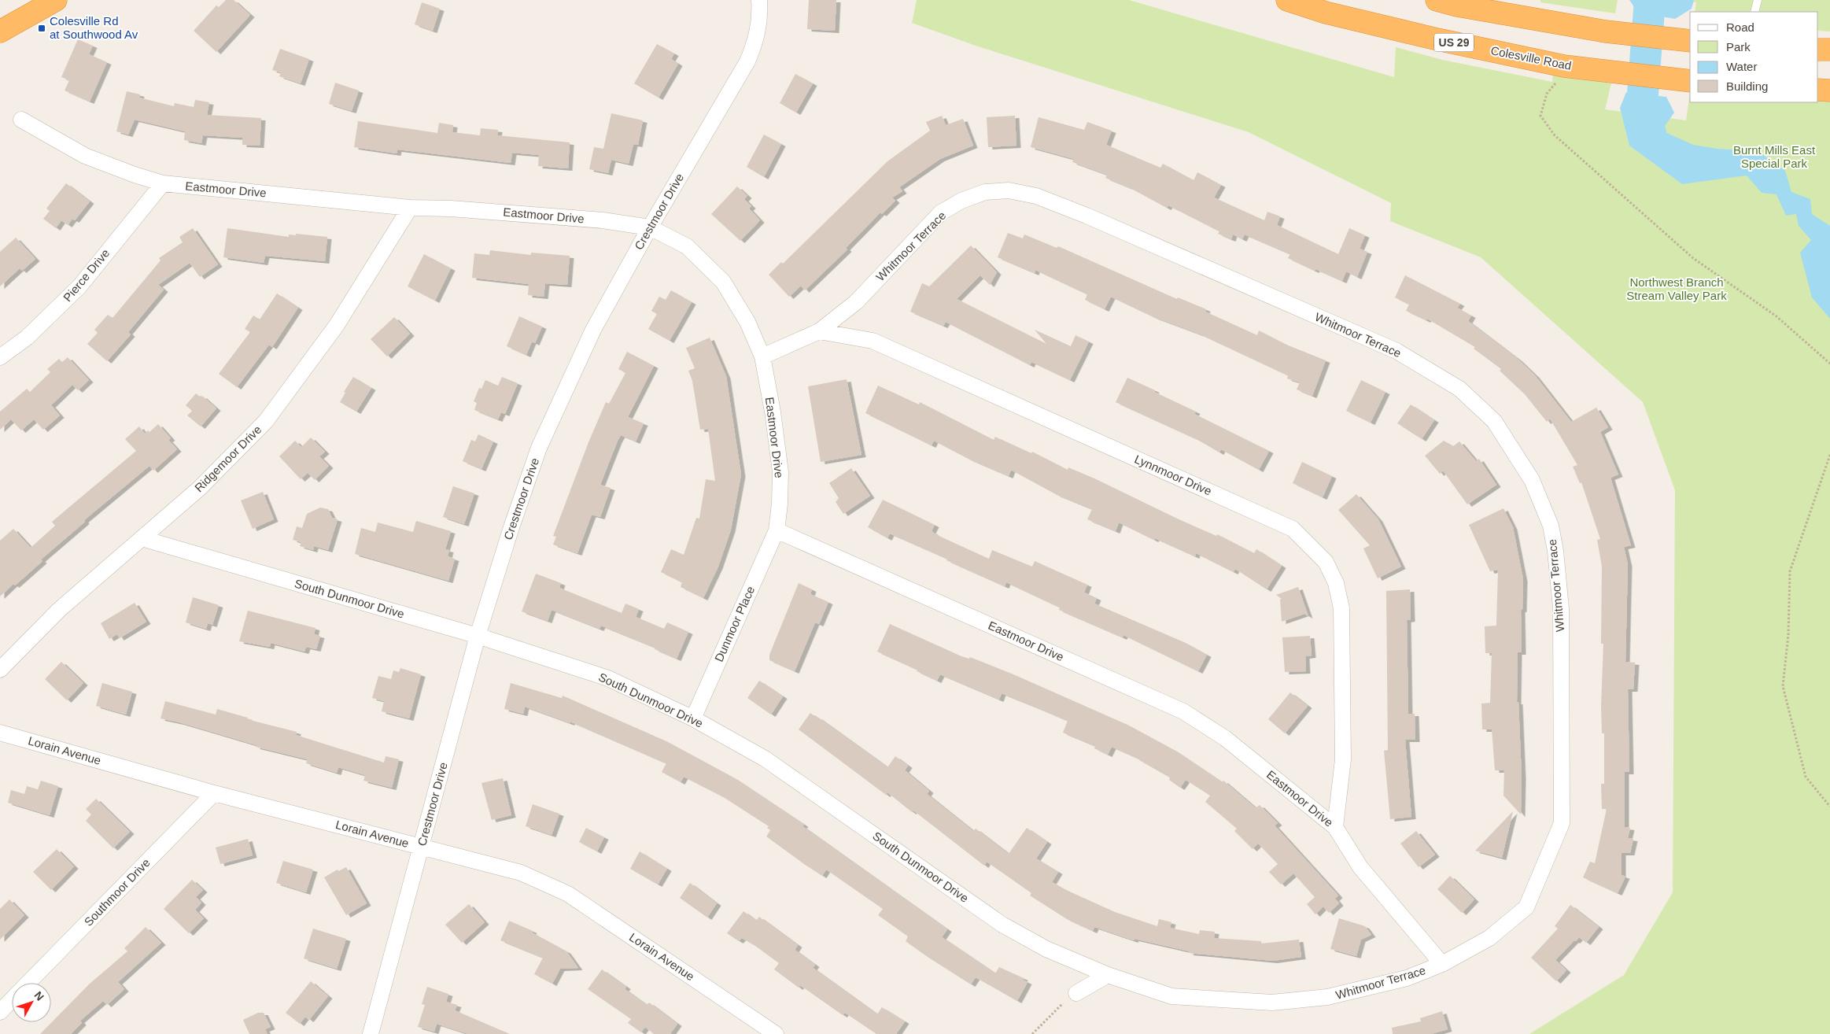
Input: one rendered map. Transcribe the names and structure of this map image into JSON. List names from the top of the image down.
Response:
{
  "streets": {
    "highway": ["US 29", "Colesville Road"],
    "street": [
      "Eastmoor Drive",
      "Crestmoor Drive",
      "Whitmoor Terrace",
      "Pierce Drive",
      "Ridgemoor Drive",
      "Lynnmoor Drive",
      "South Dunmoor Drive",
      "Dunmoor Place",
      "Lorain Avenue",
      "Southmoor Drive"
    ]
  },
  "crossings": [
    ["Eastmoor Drive", "Crestmoor Drive"],
    ["Eastmoor Drive", "Whitmoor Terrace"],
    ["Eastmoor Drive", "Pierce Drive"],
    ["Eastmoor Drive", "Ridgemoor Drive"],
    ["Eastmoor Drive", "Lynnmoor Drive"],
    ["Eastmoor Drive", "Dunmoor Place"],
    ["Crestmoor Drive", "South Dunmoor Drive"],
    ["Crestmoor Drive", "Lorain Avenue"],
    ["Whitmoor Terrace", "Lynnmoor Drive"],
    ["Whitmoor Terrace", "South Dunmoor Drive"],
    ["Ridgemoor Drive", "South Dunmoor Drive"],
    ["South Dunmoor Drive", "Dunmoor Place"],
    ["Lorain Avenue", "Southmoor Drive"]
  ],
  "parks": ["Burnt Mills East Special Park", "Northwest Branch Stream Valley Park"],
  "places": {
    "transit": ["Colesville Rd at Southwood Av"]
  },
  "legend": [
    "Road",
    "Park",
    "Water",
    "Building"
  ],
  "north": "top right"
}
